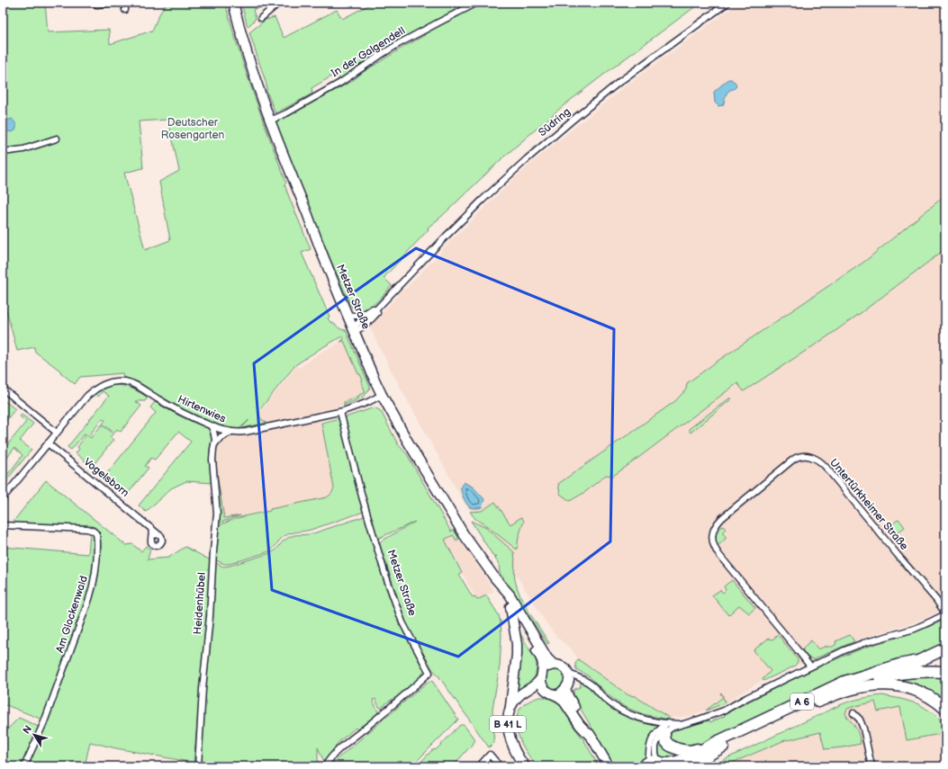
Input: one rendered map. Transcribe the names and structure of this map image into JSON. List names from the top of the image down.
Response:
{
  "streets": {
    "highway": ["A 6"],
    "main road": ["Metzer Straße", "B 41 L"],
    "street": [
      "In der Galgendell",
      "Südring",
      "Hirtenwies",
      "Vogelsborn",
      "Untertürkheimer Straße",
      "Heidenhübel",
      "Am Glockenwald"
    ]
  },
  "crossings": [
    ["In der Galgendell", "Metzer Straße"],
    ["Südring", "Metzer Straße"],
    ["Metzer Straße", "Hirtenwies"],
    ["Metzer Straße", "Untertürkheimer Straße"],
    ["Metzer Straße", "B 41 L"],
    ["Hirtenwies", "Vogelsborn"],
    ["Hirtenwies", "Heidenhübel"],
    ["Untertürkheimer Straße", "B 41 L"]
  ],
  "parks": ["Deutscher Rosengarten"],
  "north": "top left"
}
